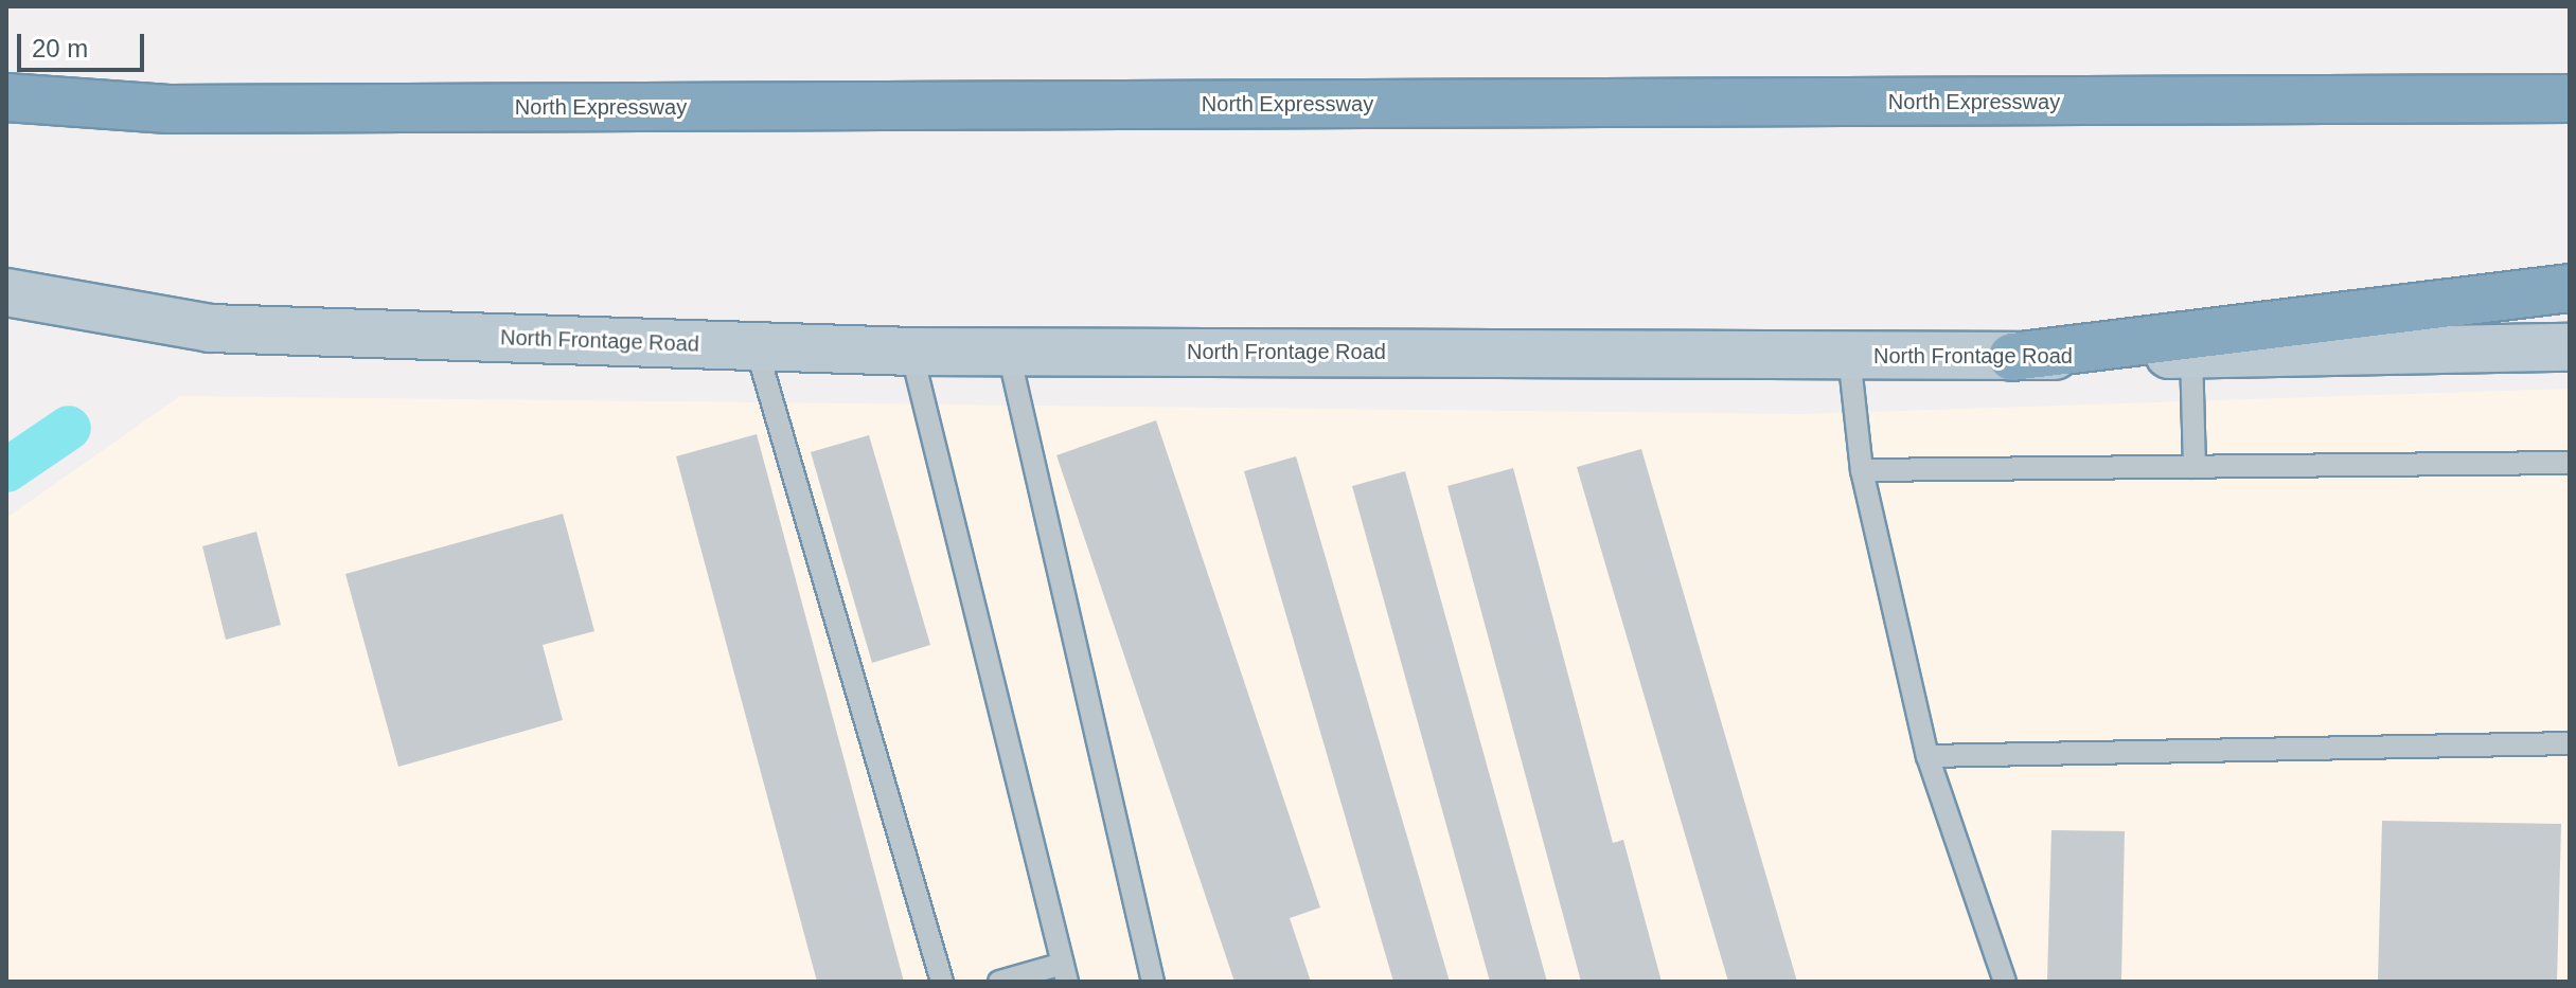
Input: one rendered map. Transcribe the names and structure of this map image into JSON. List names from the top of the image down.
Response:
{
  "streets": {
    "highway": ["North Expressway"],
    "main road": ["North Frontage Road"]
  },
  "scale_bar": "20 m"
}
